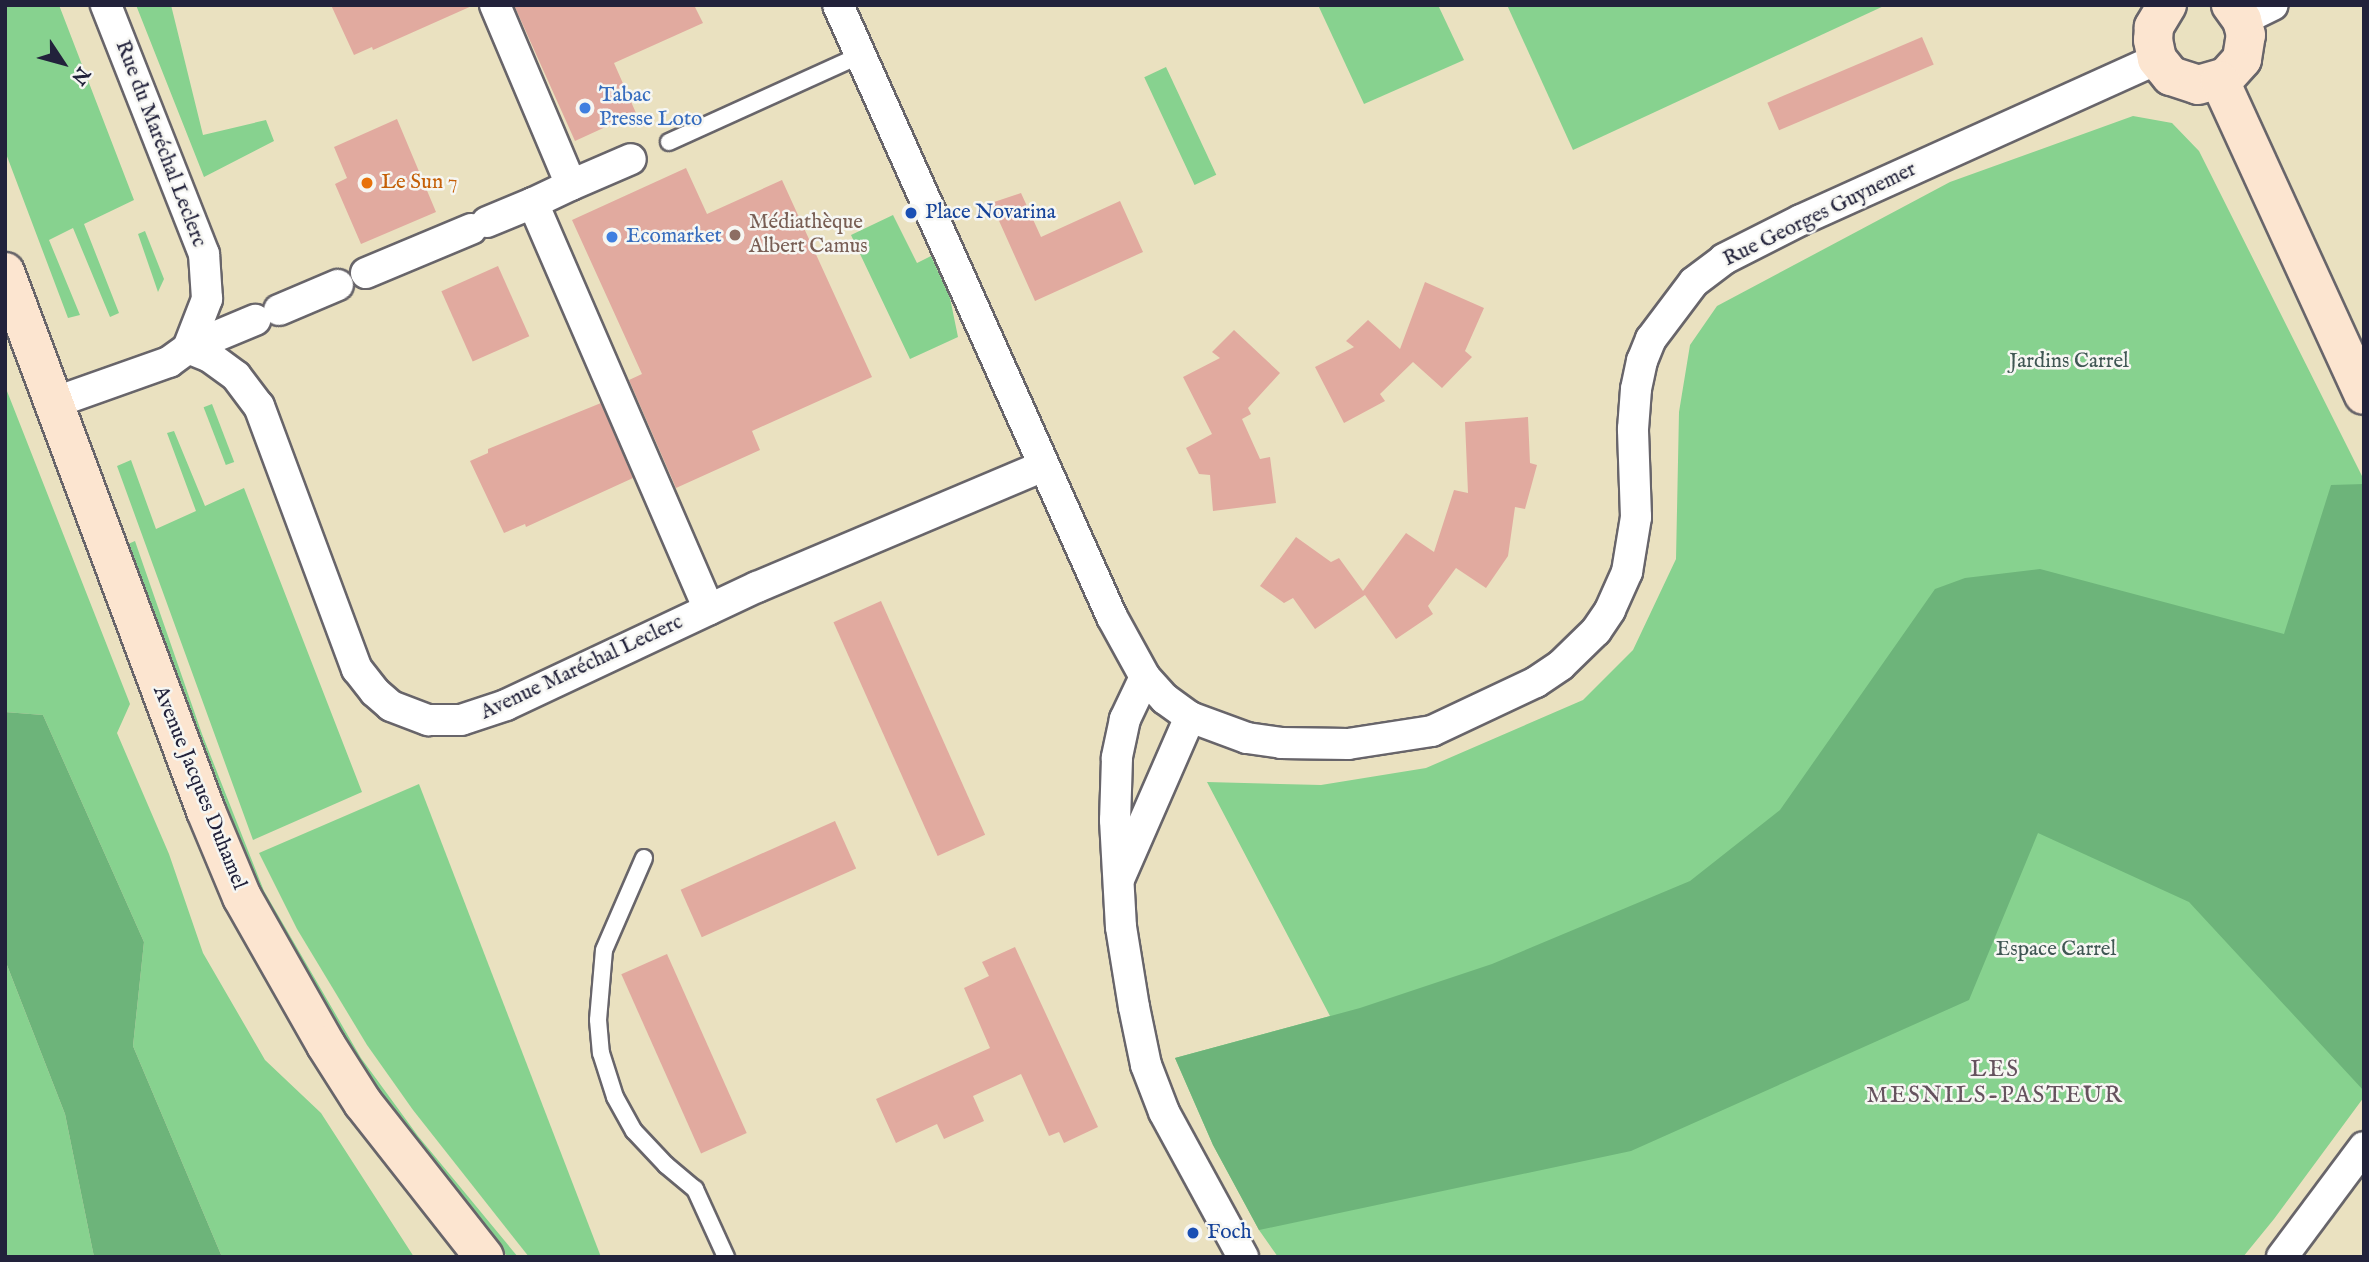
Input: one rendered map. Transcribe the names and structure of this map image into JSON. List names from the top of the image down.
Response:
{
  "streets": {
    "main road": ["Avenue Jacques Duhamel"],
    "street": ["Rue du Maréchal Leclerc", "Rue Georges Guynemer", "Avenue Maréchal Leclerc"]
  },
  "crossings": [
    ["Rue du Maréchal Leclerc", "Avenue Maréchal Leclerc"]
  ],
  "districts": ["LES MESNILS-PASTEUR"],
  "parks": ["Jardins Carrel", "Espace Carrel"],
  "places": [
    "Tabac Presse Loto",
    "Le Sun 7",
    "Place Novarina",
    "Médiathèque Albert Camus",
    "Ecomarket",
    "Foch"
  ],
  "north": "bottom right"
}
